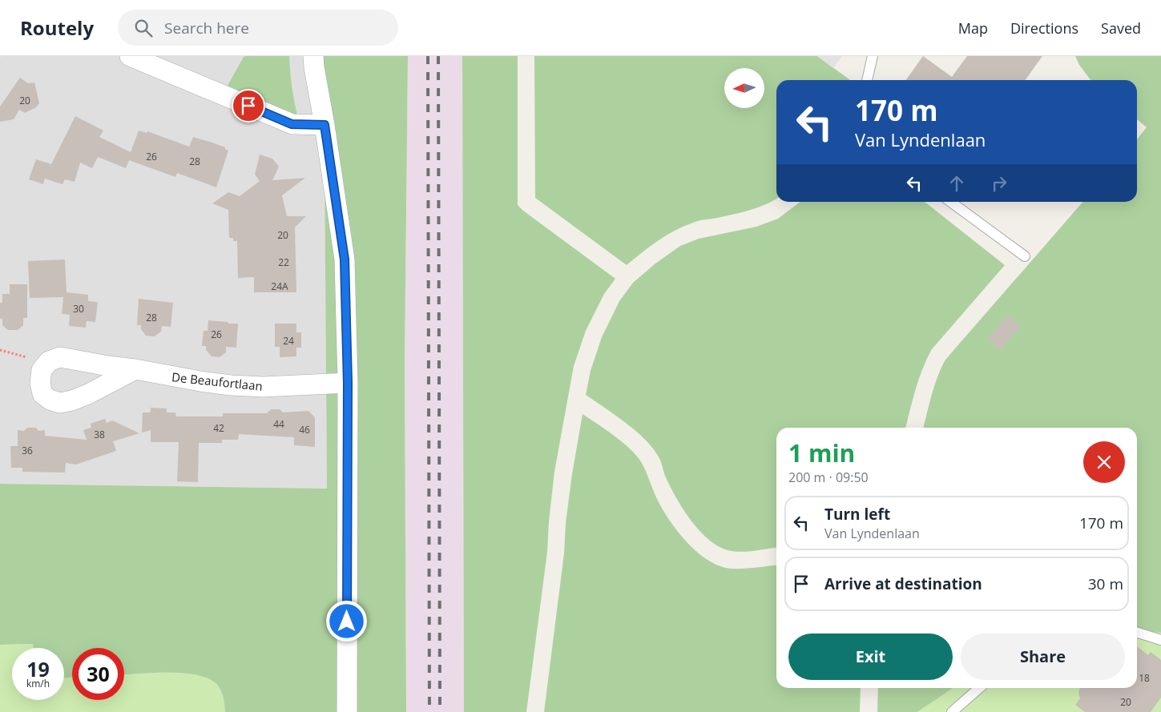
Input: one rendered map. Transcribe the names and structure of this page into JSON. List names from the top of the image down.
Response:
{
  "streets": {
    "street": ["De Beaufortlaan"]
  },
  "house_numbers": [
    "20",
    "26",
    "28",
    "20",
    "22",
    "24A",
    "30",
    "28",
    "26",
    "24",
    "44",
    "42",
    "46",
    "38",
    "36",
    "18",
    "20"
  ],
  "north": "left",
  "page": {
    "header": "Routely",
    "search": "Search here",
    "nav": ["Map", "Directions", "Saved"],
    "turn": ["170 m", "Van Lyndenlaan"],
    "heading": ["1 min", "200 m · 09:50"],
    "list": [
      {
        "name": "Turn left",
        "note": "Van Lyndenlaan",
        "value": "170 m"
      },
      {
        "name": "Arrive at destination",
        "value": "30 m"
      }
    ],
    "buttons": ["Exit", "Share"],
    "speed": "19 km/h",
    "limit": "30"
  }
}
